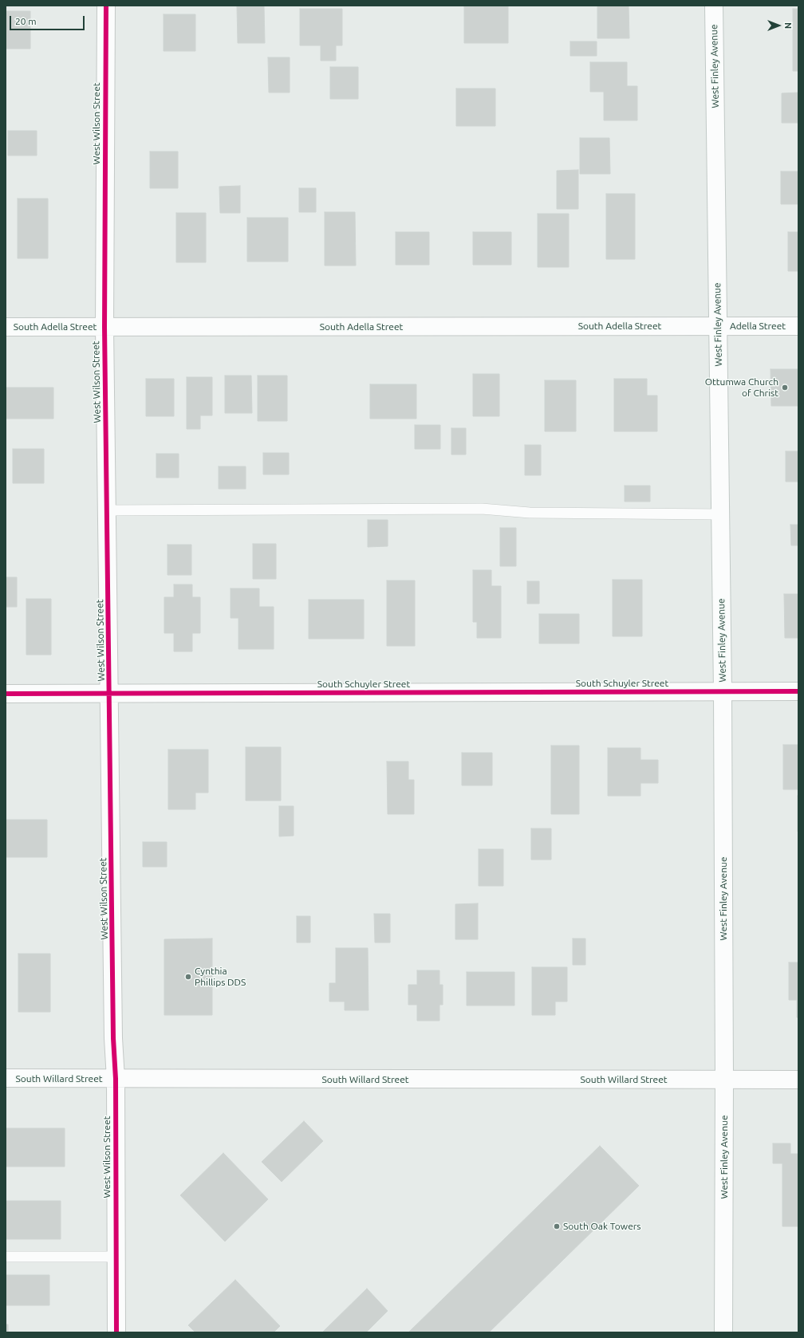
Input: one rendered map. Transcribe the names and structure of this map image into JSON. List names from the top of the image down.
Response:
{
  "streets": {
    "street": [
      "West Finley Avenue",
      "West Wilson Street",
      "South Adella Street",
      "Adella Street",
      "South Schuyler Street",
      "South Willard Street"
    ]
  },
  "crossings": [
    ["West Finley Avenue", "South Adella Street"],
    ["West Finley Avenue", "Adella Street"],
    ["West Finley Avenue", "South Schuyler Street"],
    ["West Finley Avenue", "South Willard Street"],
    ["West Wilson Street", "South Adella Street"],
    ["West Wilson Street", "South Schuyler Street"],
    ["West Wilson Street", "South Willard Street"],
    ["South Adella Street", "Adella Street"]
  ],
  "places": ["Ottumwa Church of Christ", "Cynthia Phillips DDS", "South Oak Towers"],
  "scale_bar": "20 m",
  "north": "right"
}
